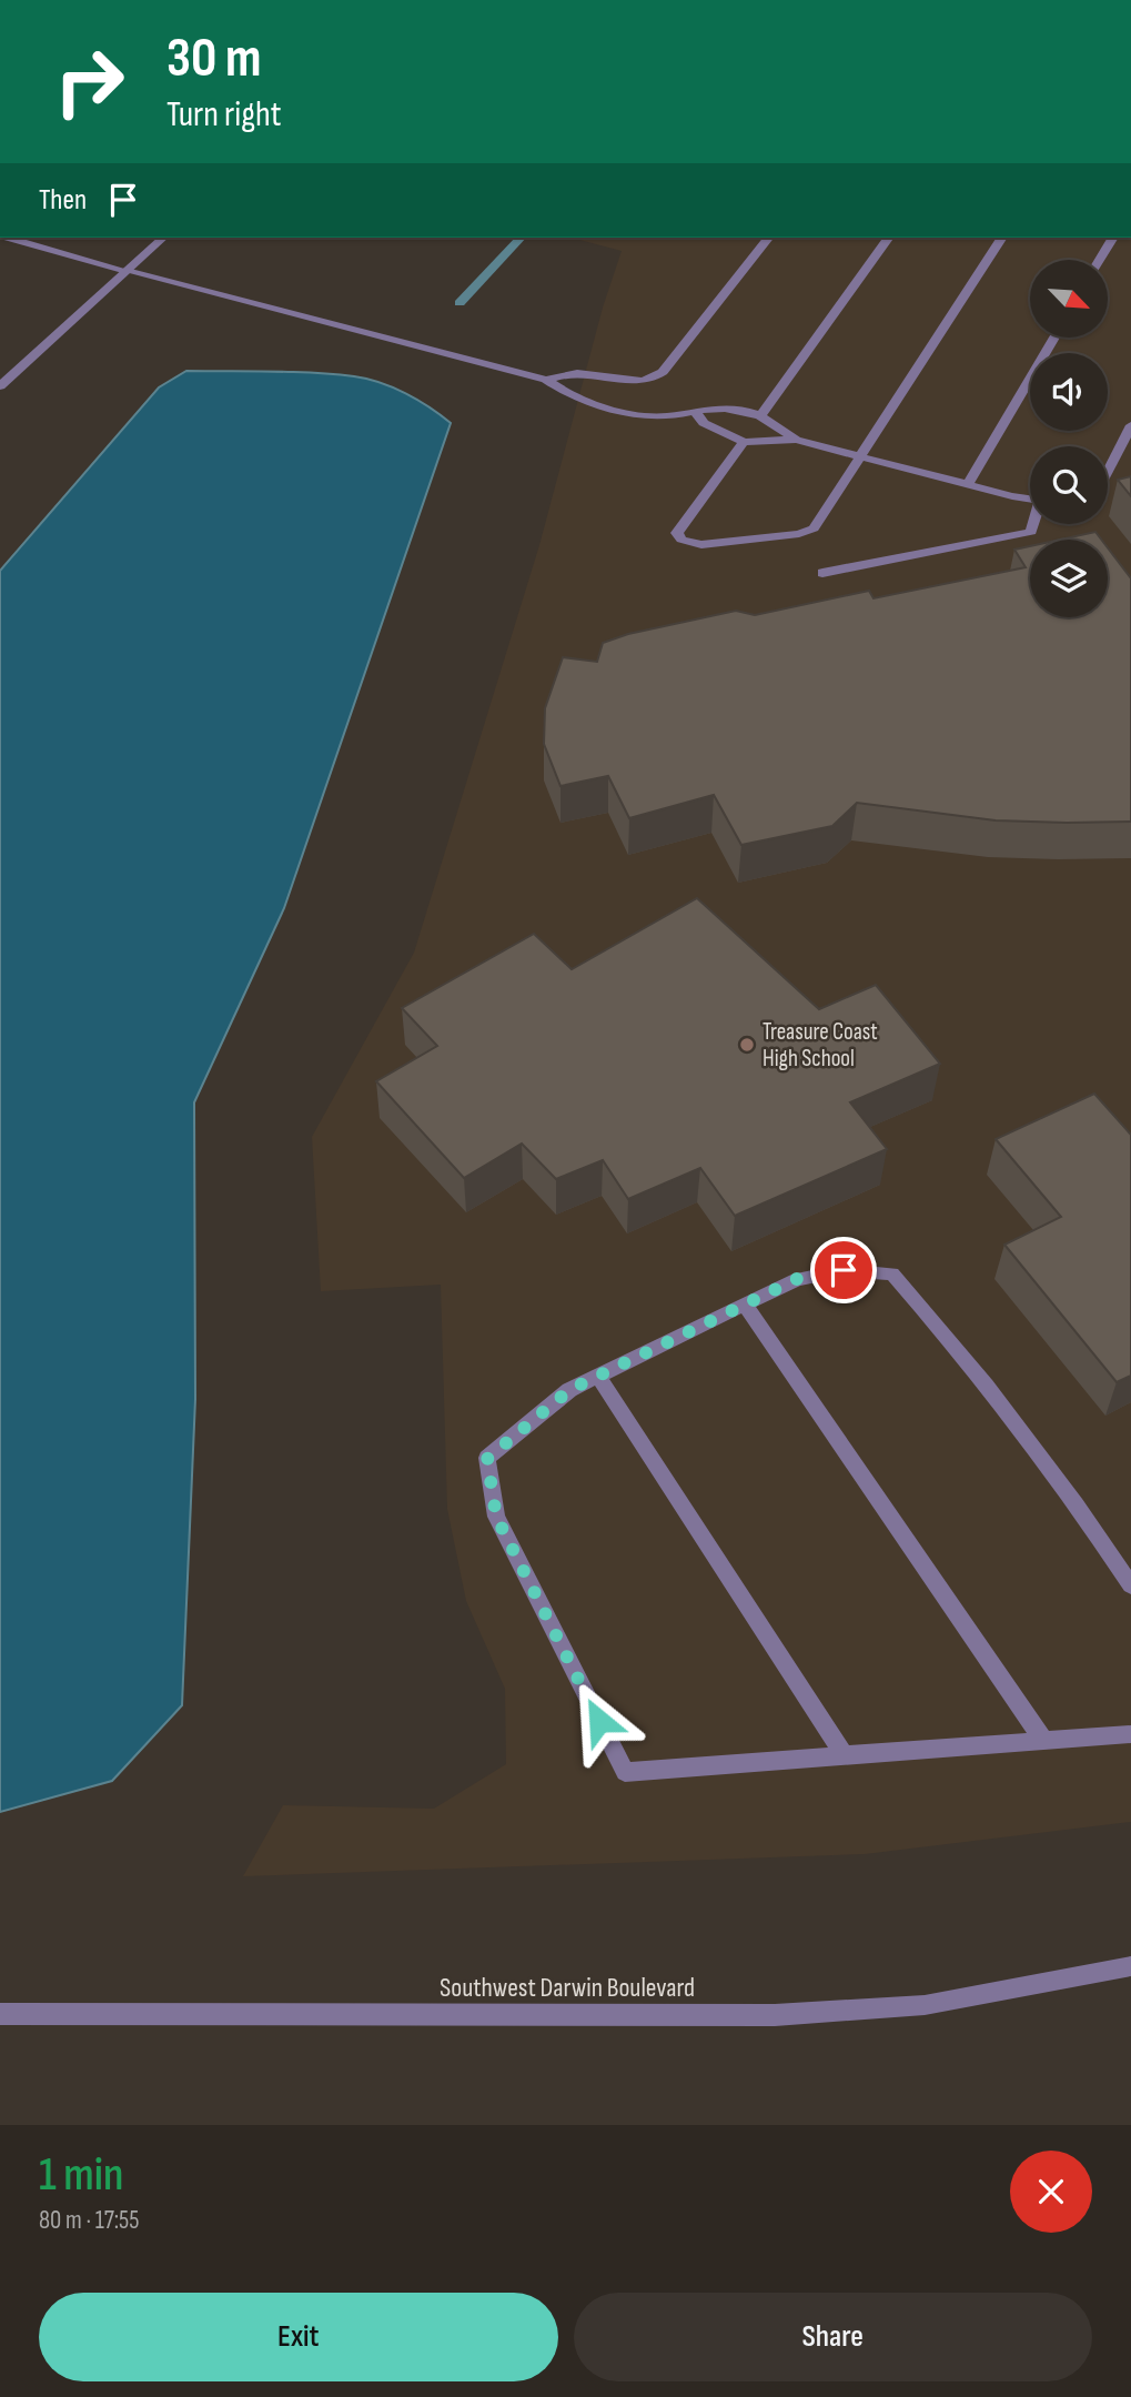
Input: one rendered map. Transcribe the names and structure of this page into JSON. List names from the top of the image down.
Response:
{
  "streets": {
    "street": ["Southwest Darwin Boulevard"]
  },
  "places": ["Treasure Coast High School"],
  "north": "bottom right",
  "page": {
    "turn": ["30 m", "Turn right"],
    "then": "Then",
    "heading": ["1 min", "80 m · 17:55"],
    "buttons": ["Exit", "Share"]
  }
}
